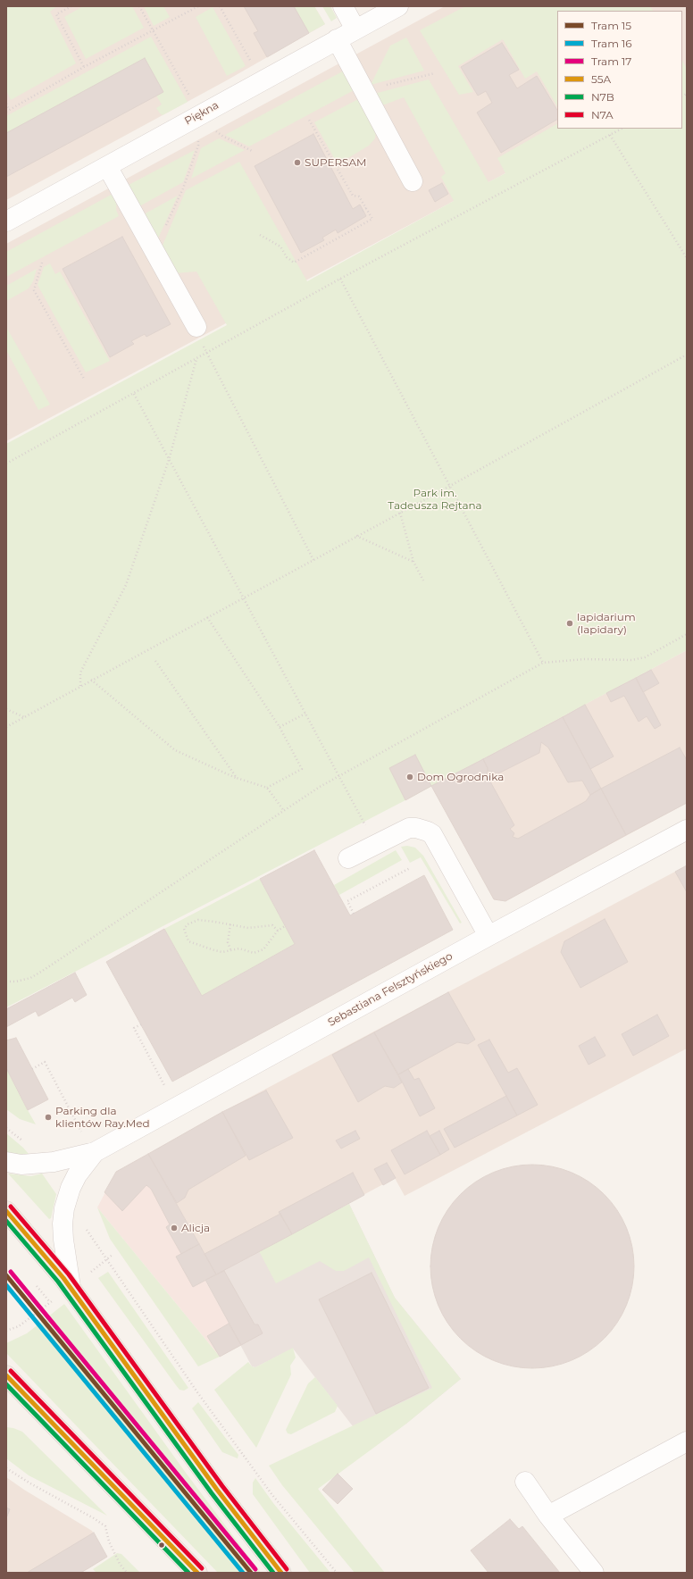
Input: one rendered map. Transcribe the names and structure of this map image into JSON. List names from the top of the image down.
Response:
{
  "streets": {
    "street": ["Piękna", "Sebastiana Felsztyńskiego"]
  },
  "parks": ["Park im. Tadeusza Rejtana"],
  "places": [
    "SUPERSAM",
    "lapidarium (lapidary)",
    "Dom Ogrodnika",
    "Parking dla klientów Ray.Med",
    "Alicja"
  ],
  "lines": [
    "transit line N7A",
    "transit line 55A",
    "transit line N7B",
    "tram line 17",
    "tram line 15",
    "tram line 16"
  ],
  "legend": [
    "Tram 15",
    "Tram 16",
    "Tram 17",
    "55A",
    "N7B",
    "N7A"
  ]
}
